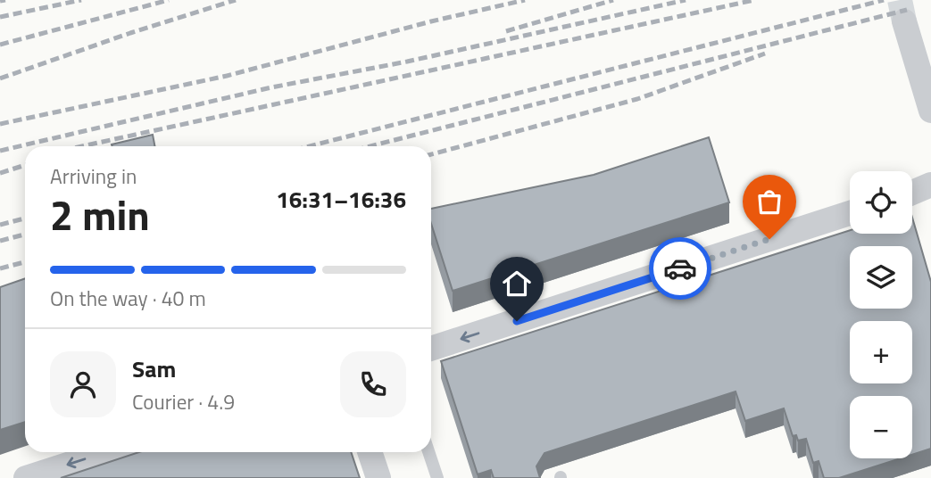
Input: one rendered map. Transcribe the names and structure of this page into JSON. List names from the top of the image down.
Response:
{
  "page": {
    "heading": ["2 min", "Arriving in", "16:31–16:36"],
    "panel": ["Sam", "Courier · 4.9"],
    "map_buttons": ["+", "−"],
    "bar": "On the way · 40 m"
  }
}
